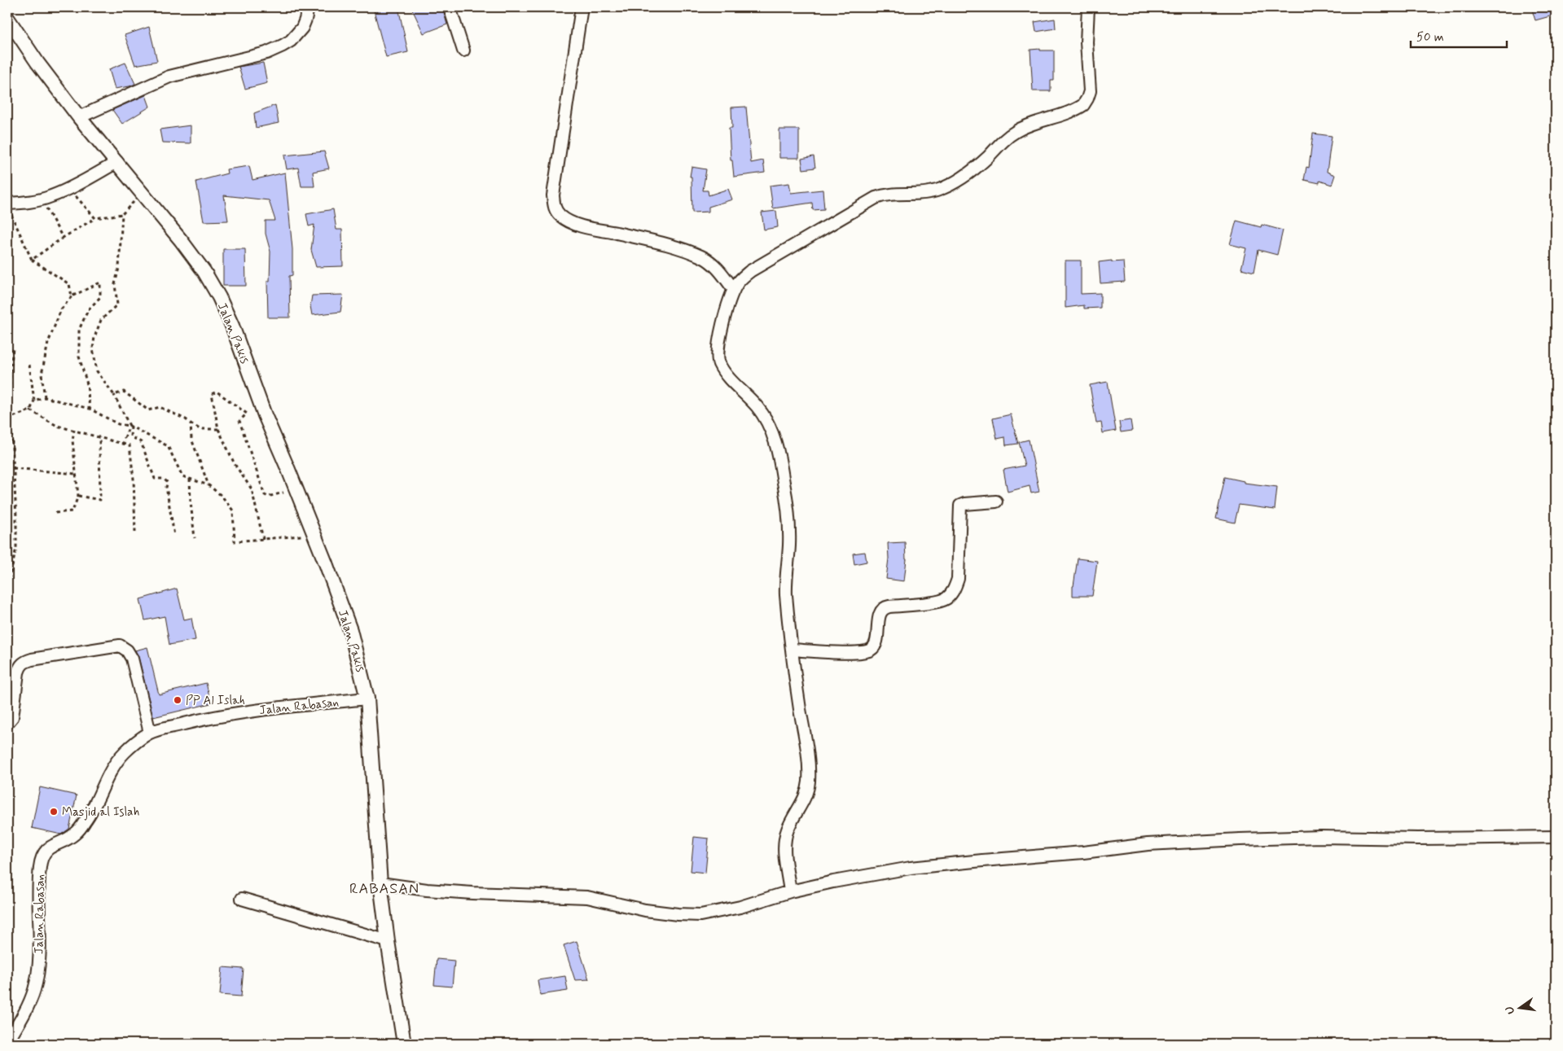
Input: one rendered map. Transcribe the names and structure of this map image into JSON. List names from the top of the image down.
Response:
{
  "streets": {
    "street": ["Jalan Pakis", "Jalan Rabasan"]
  },
  "crossings": [
    ["Jalan Pakis", "Jalan Rabasan"]
  ],
  "districts": ["RABASAN"],
  "places": ["PP Al Islah", "Masjid al Islah"],
  "scale_bar": "50 m",
  "north": "left"
}
